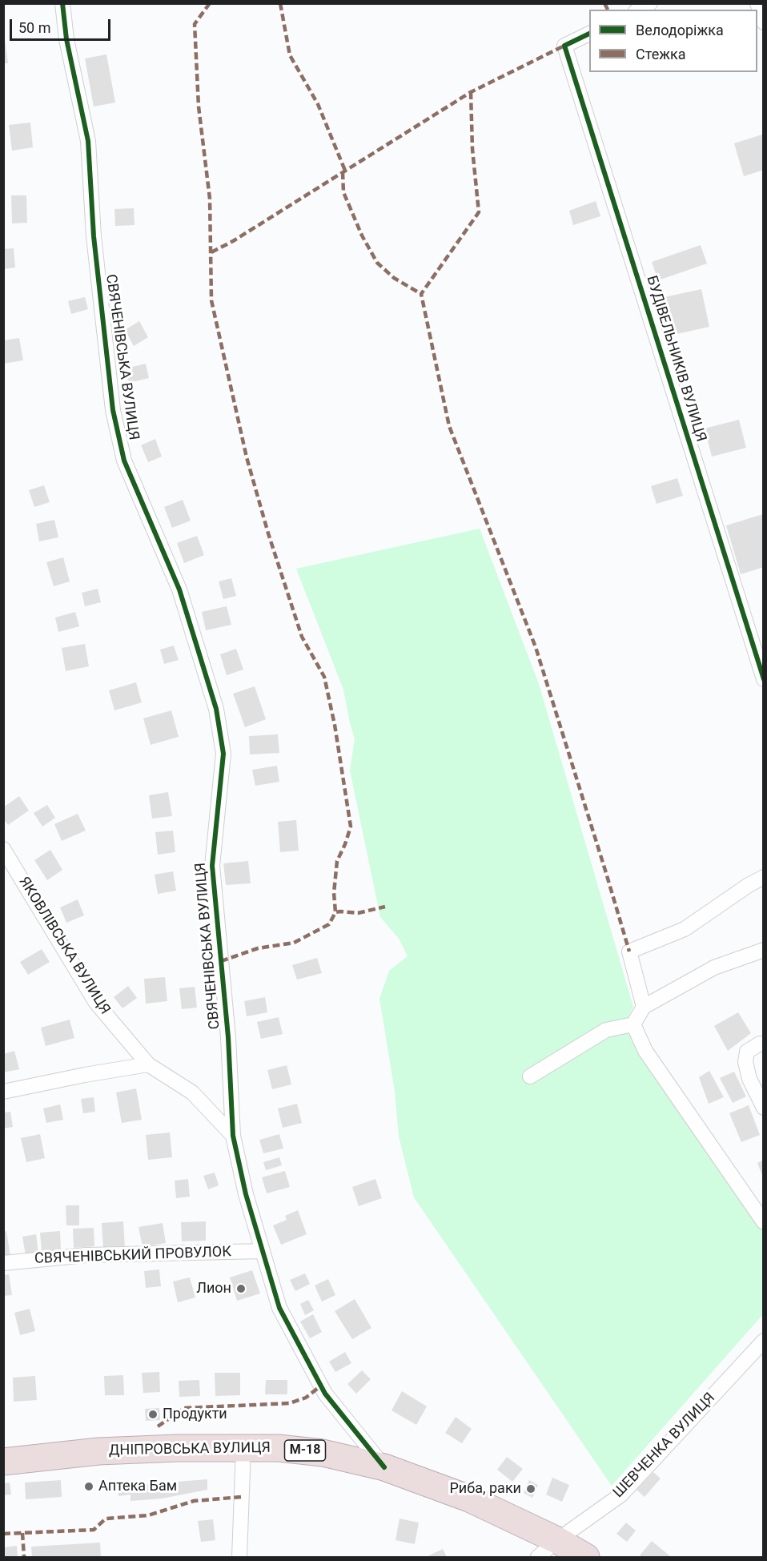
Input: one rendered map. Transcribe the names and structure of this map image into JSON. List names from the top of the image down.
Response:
{
  "streets": {
    "highway": ["ДНІПРОВСЬКА ВУЛИЦЯ", "М-18"],
    "street": [
      "СВЯЧЕНІВСЬКА ВУЛИЦЯ",
      "БУДІВЕЛЬНИКІВ ВУЛИЦЯ",
      "ЯКОВЛІВСЬКА ВУЛИЦЯ",
      "СВЯЧЕНІВСЬКИЙ ПРОВУЛОК",
      "ШЕВЧЕНКА ВУЛИЦЯ"
    ]
  },
  "crossings": [
    ["СВЯЧЕНІВСЬКА ВУЛИЦЯ", "ЯКОВЛІВСЬКА ВУЛИЦЯ"],
    ["СВЯЧЕНІВСЬКА ВУЛИЦЯ", "СВЯЧЕНІВСЬКИЙ ПРОВУЛОК"],
    ["СВЯЧЕНІВСЬКА ВУЛИЦЯ", "ДНІПРОВСЬКА ВУЛИЦЯ"],
    ["ШЕВЧЕНКА ВУЛИЦЯ", "ДНІПРОВСЬКА ВУЛИЦЯ"]
  ],
  "places": [
    "Лион",
    "Продукти",
    "Аптека Бам",
    "Риба, раки"
  ],
  "legend": ["Велодоріжка", "Стежка"],
  "scale_bar": "50 m"
}
